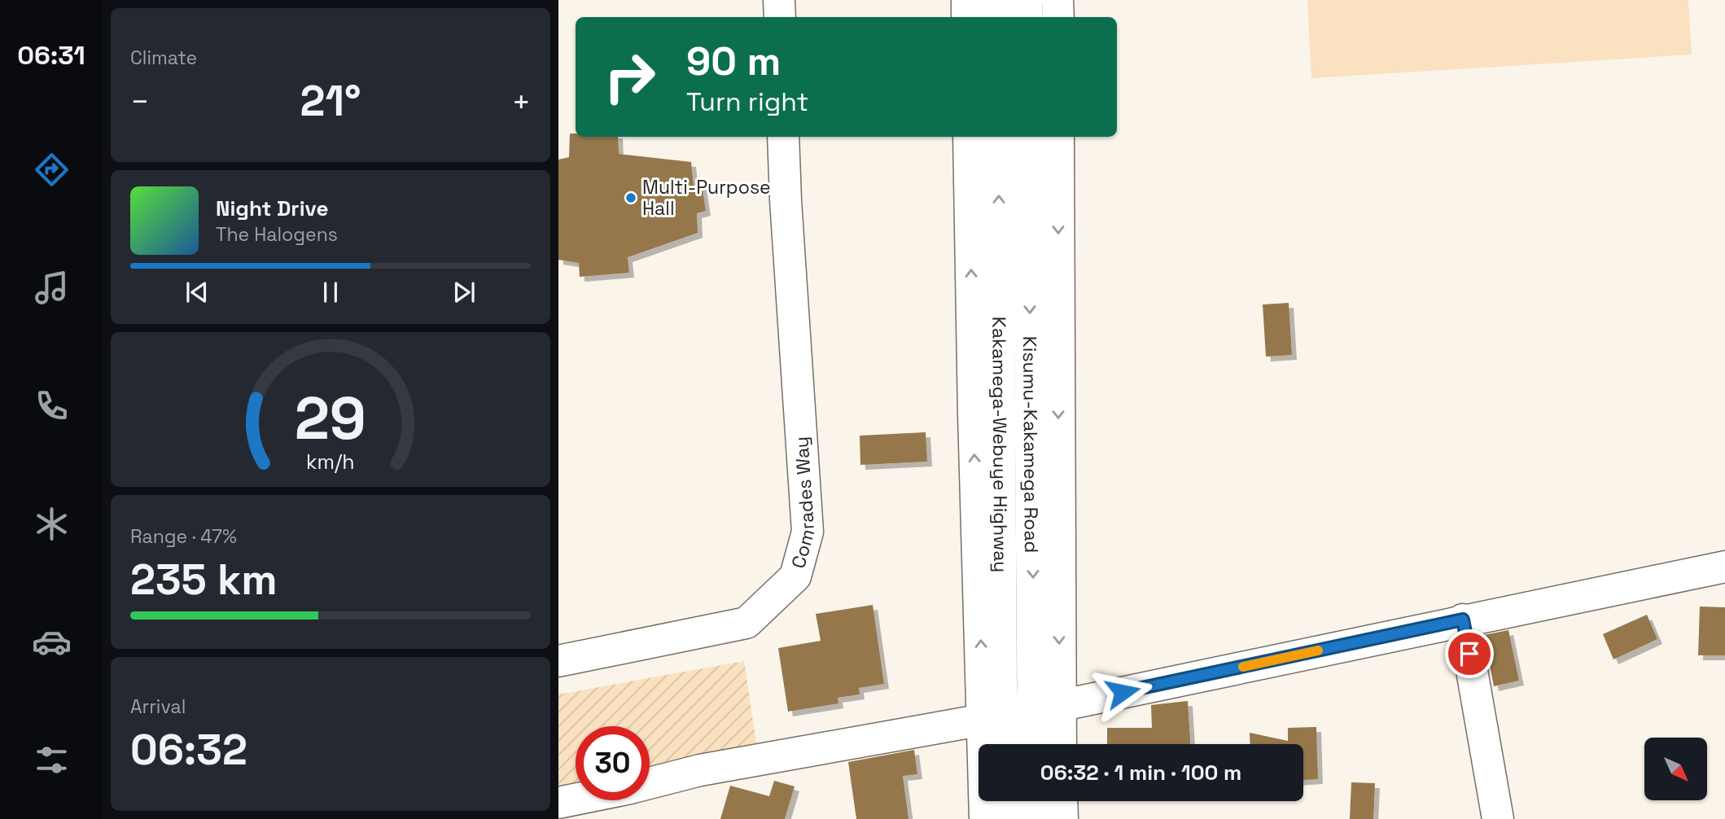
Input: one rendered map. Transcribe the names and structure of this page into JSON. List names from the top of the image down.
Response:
{
  "streets": {
    "main road": ["Kakamega-Webuye Highway", "Kisumu-Kakamega Road", "Comrades Way"]
  },
  "places": ["Multi-Purpose Hall"],
  "north": "bottom right",
  "page": {
    "tabs": "06:31",
    "tile": [
      "Climate",
      ["Range · 47%", "235 km"],
      ["Arrival", "06:32"]
    ],
    "turn": ["90 m", "Turn right"],
    "heat": ["−", "21°", "+"],
    "song": ["Night Drive", "The Halogens"],
    "limit": "30",
    "trip": "06:32 · 1 min · 100 m",
    "gauge": ["29", "km/h"]
  }
}
